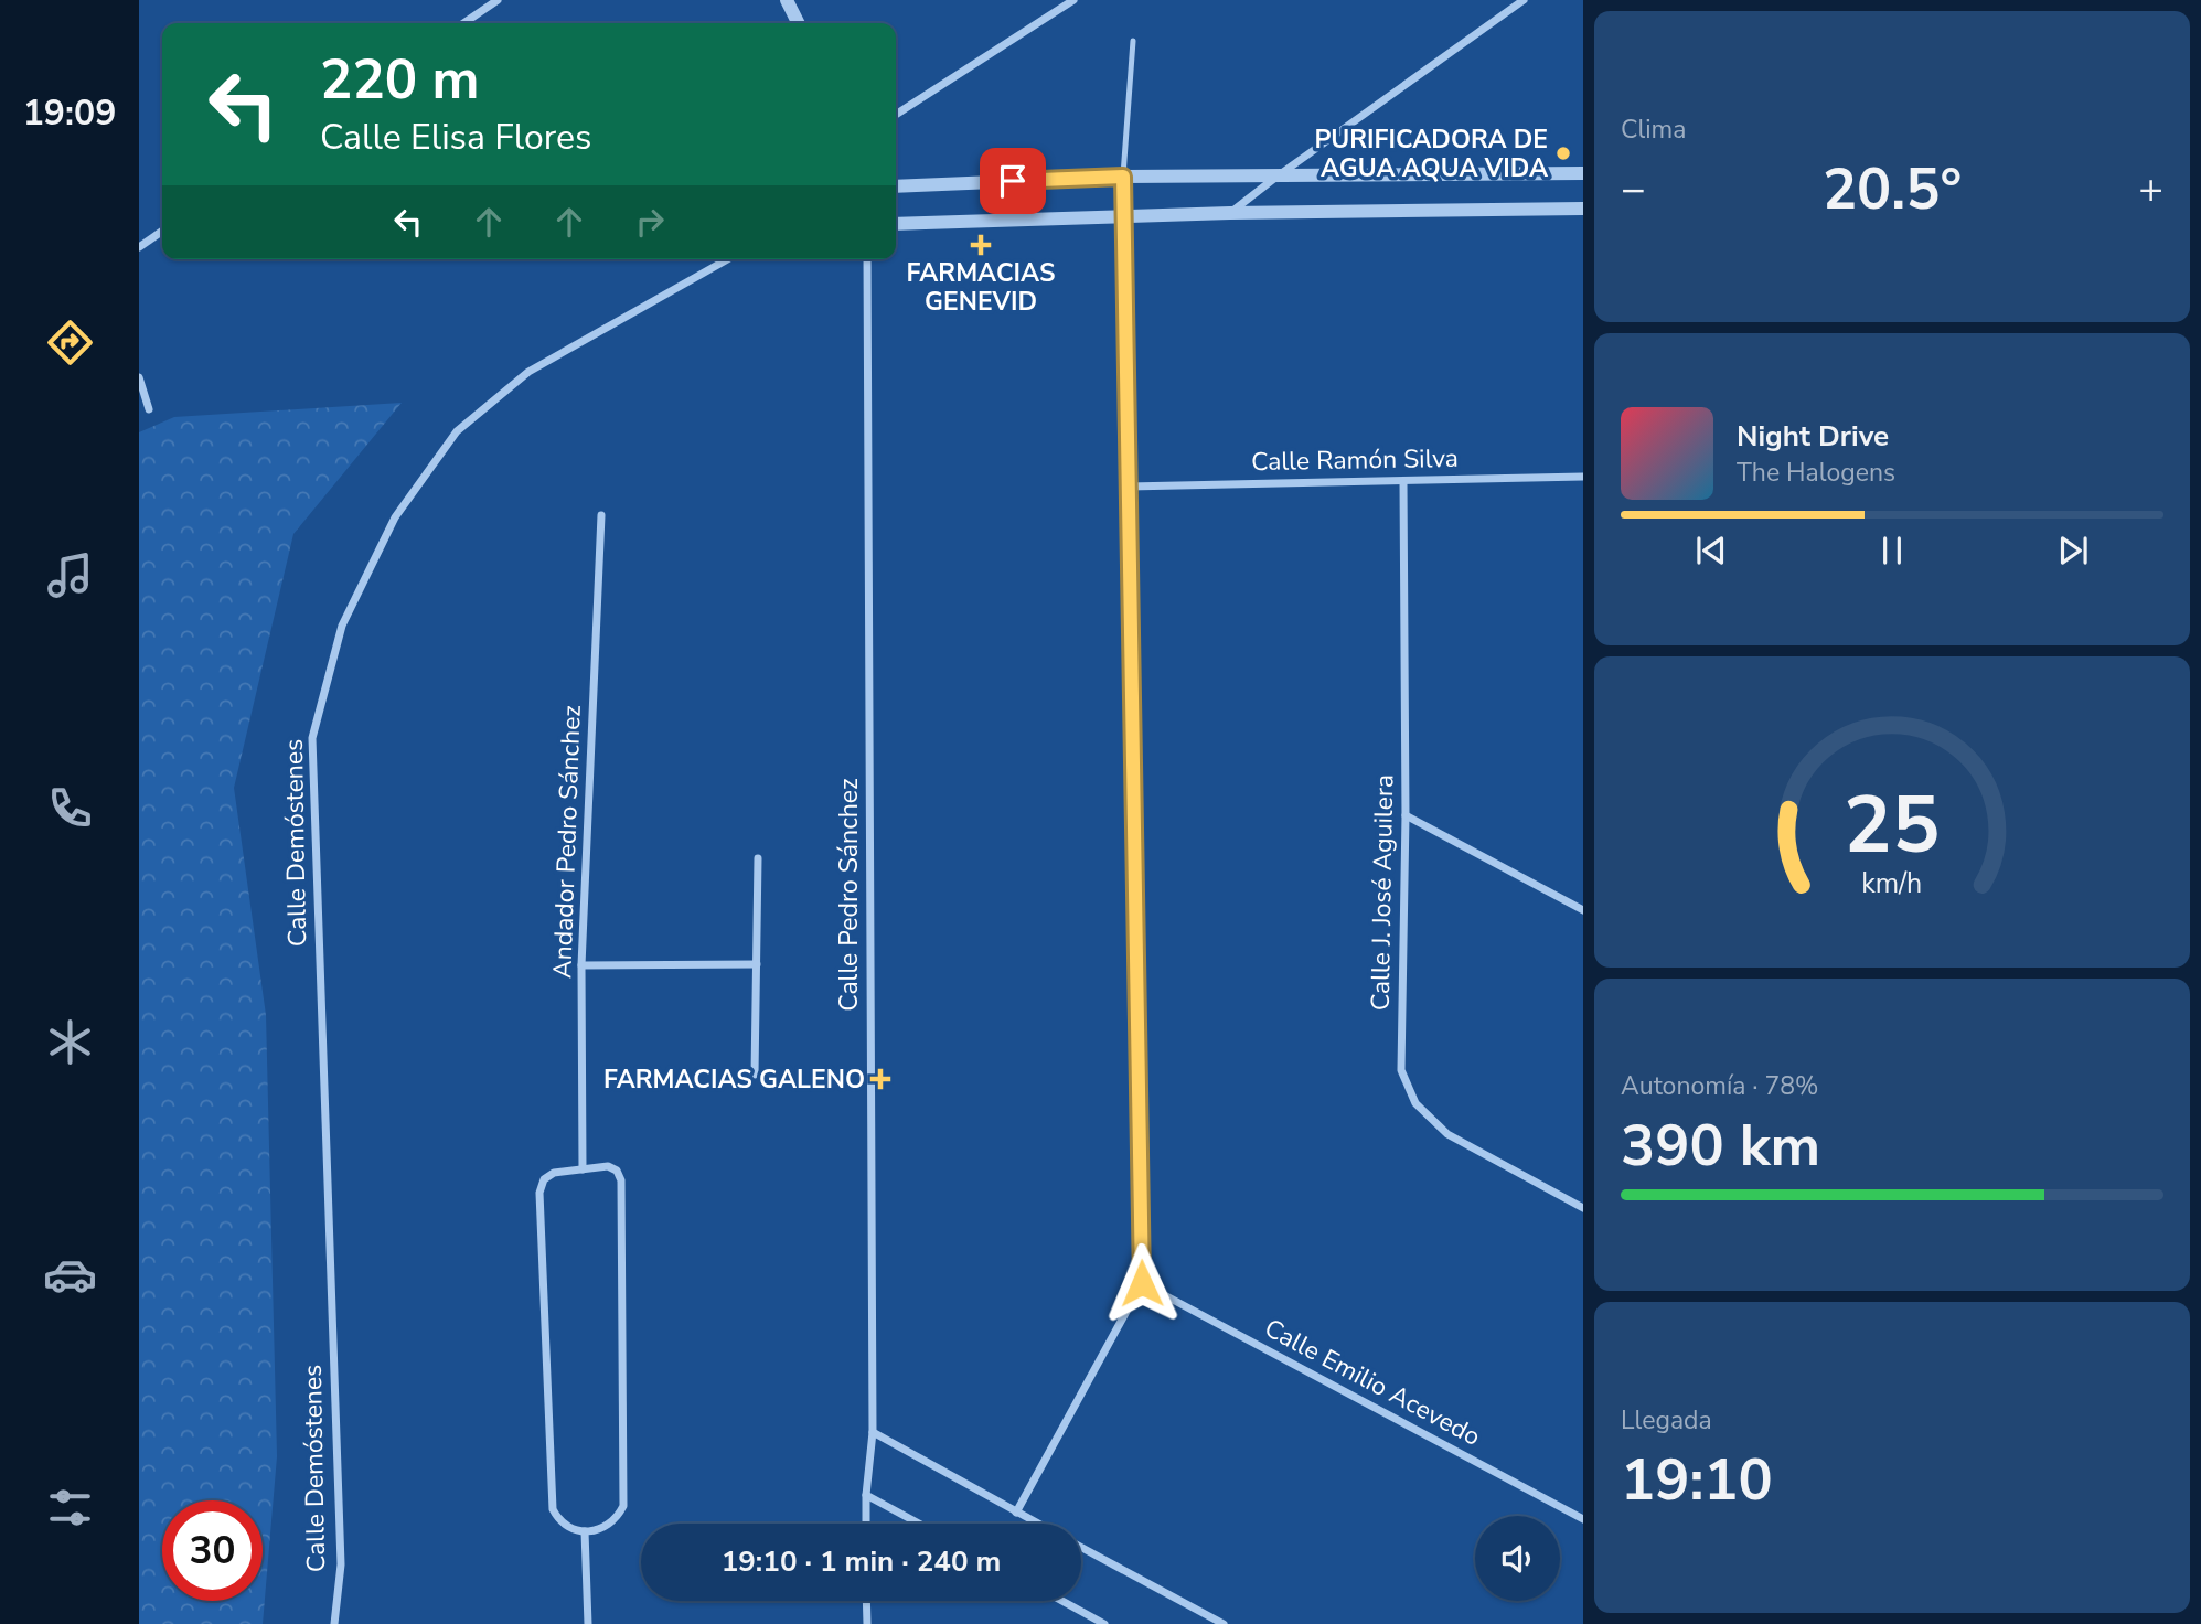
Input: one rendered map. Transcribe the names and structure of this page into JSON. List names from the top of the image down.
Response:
{
  "streets": {
    "street": [
      "Calle Ramón Silva",
      "Andador Pedro Sánchez",
      "Calle Demóstenes",
      "Calle J. José Aguilera",
      "Calle Pedro Sánchez",
      "Calle Emilio Acevedo"
    ]
  },
  "crossings": [
    ["Calle Ramón Silva", "Calle J. José Aguilera"]
  ],
  "places": {
    "other": ["PURIFICADORA DE AGUA AQUA VIDA"],
    "health": ["FARMACIAS GENEVID", "FARMACIAS GALENO"]
  },
  "page": {
    "tabs": "19:09",
    "tile": [
      "Clima",
      ["Autonomía · 78%", "390 km"],
      ["Llegada", "19:10"]
    ],
    "turn": ["220 m", "Calle Elisa Flores"],
    "heat": ["−", "20.5°", "+"],
    "song": ["Night Drive", "The Halogens"],
    "limit": "30",
    "trip": "19:10 · 1 min · 240 m",
    "gauge": ["25", "km/h"]
  }
}
